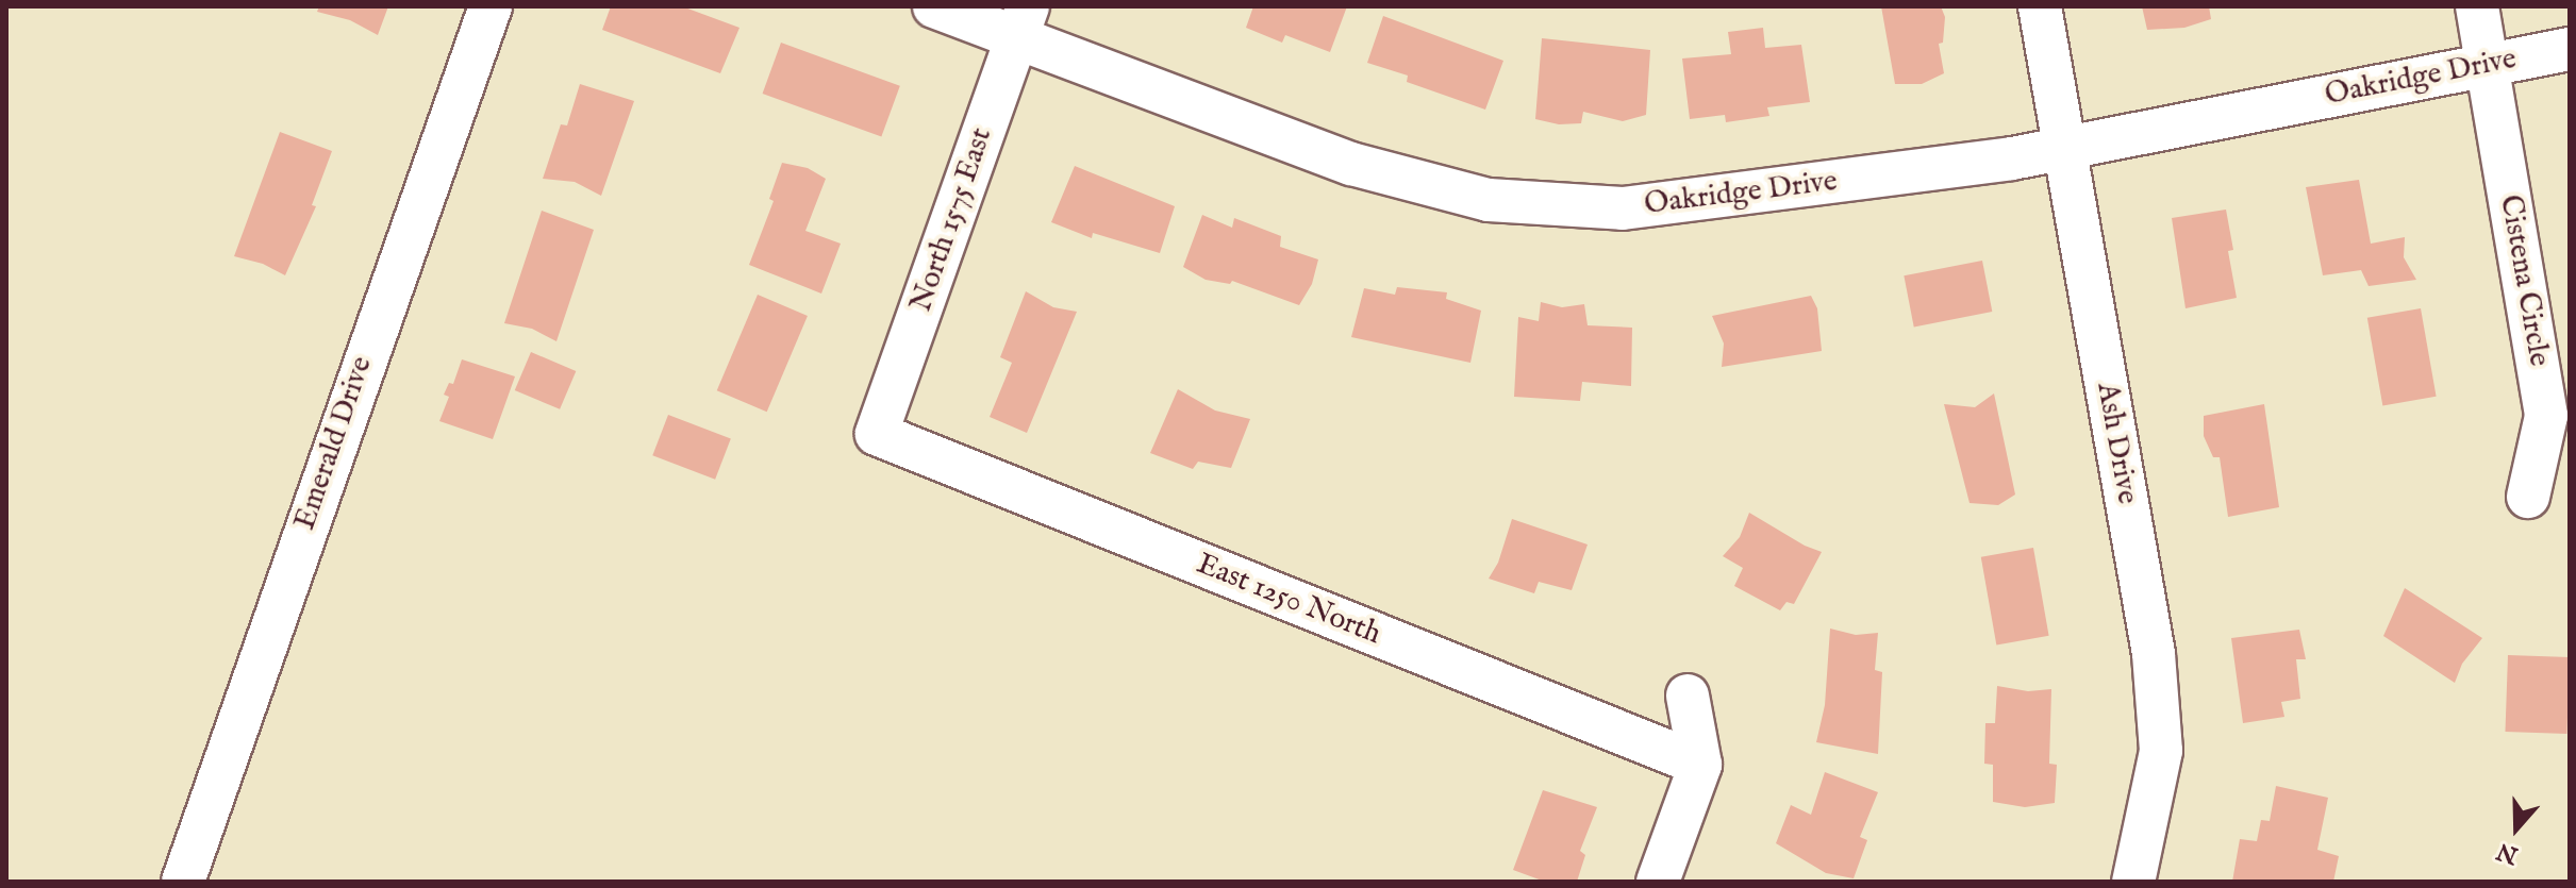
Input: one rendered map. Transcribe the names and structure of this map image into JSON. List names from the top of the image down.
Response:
{
  "streets": {
    "street": [
      "Oakridge Drive",
      "North 1575 East",
      "Cistena Circle",
      "Emerald Drive",
      "Ash Drive",
      "East 1250 North"
    ]
  },
  "crossings": [
    ["Oakridge Drive", "North 1575 East"],
    ["Oakridge Drive", "Cistena Circle"],
    ["Oakridge Drive", "Ash Drive"],
    ["North 1575 East", "East 1250 North"]
  ],
  "north": "bottom"
}
